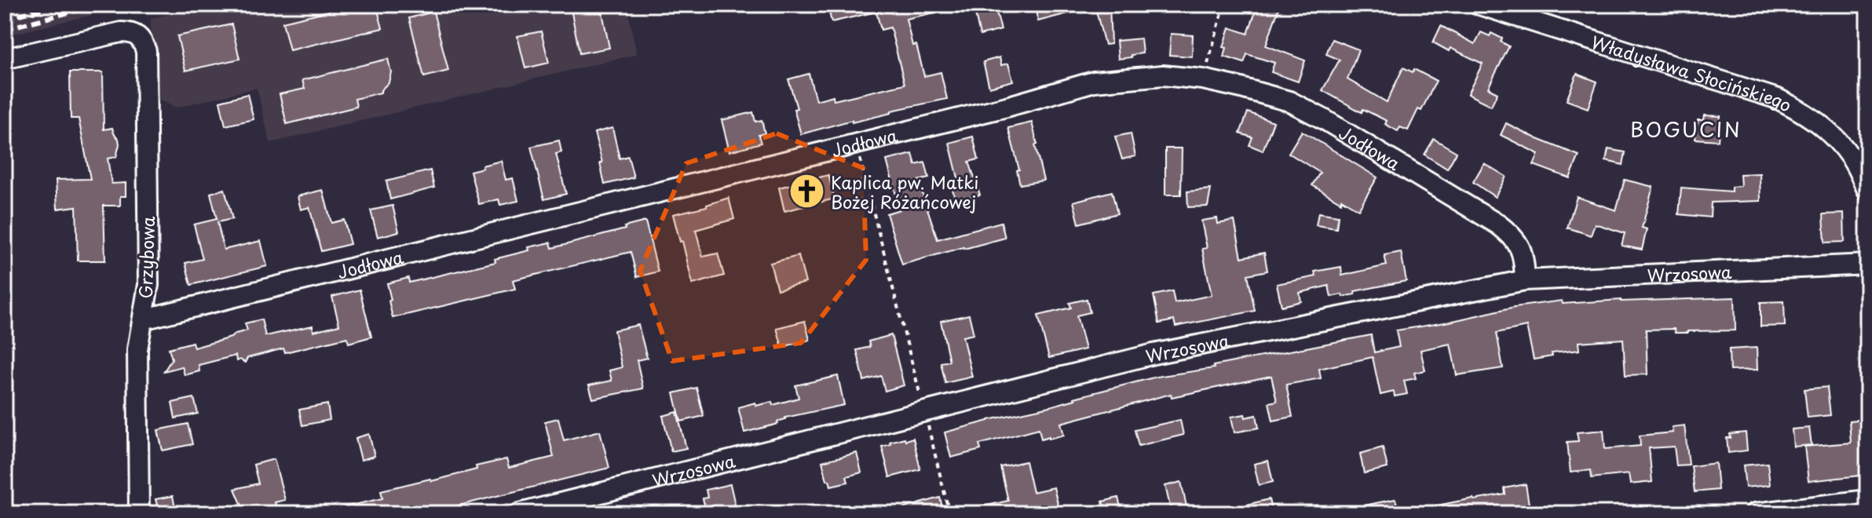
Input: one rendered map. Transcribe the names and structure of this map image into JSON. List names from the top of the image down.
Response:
{
  "streets": {
    "street": [
      "Władysława Słocińskiego",
      "Jodłowa",
      "Grzybowa",
      "Wrzosowa"
    ]
  },
  "crossings": [
    ["Jodłowa", "Grzybowa"],
    ["Jodłowa", "Wrzosowa"]
  ],
  "districts": ["BOGUCIN"],
  "places": {
    "church": ["Kaplica pw. Matki Bożej Różańcowej"]
  }
}
